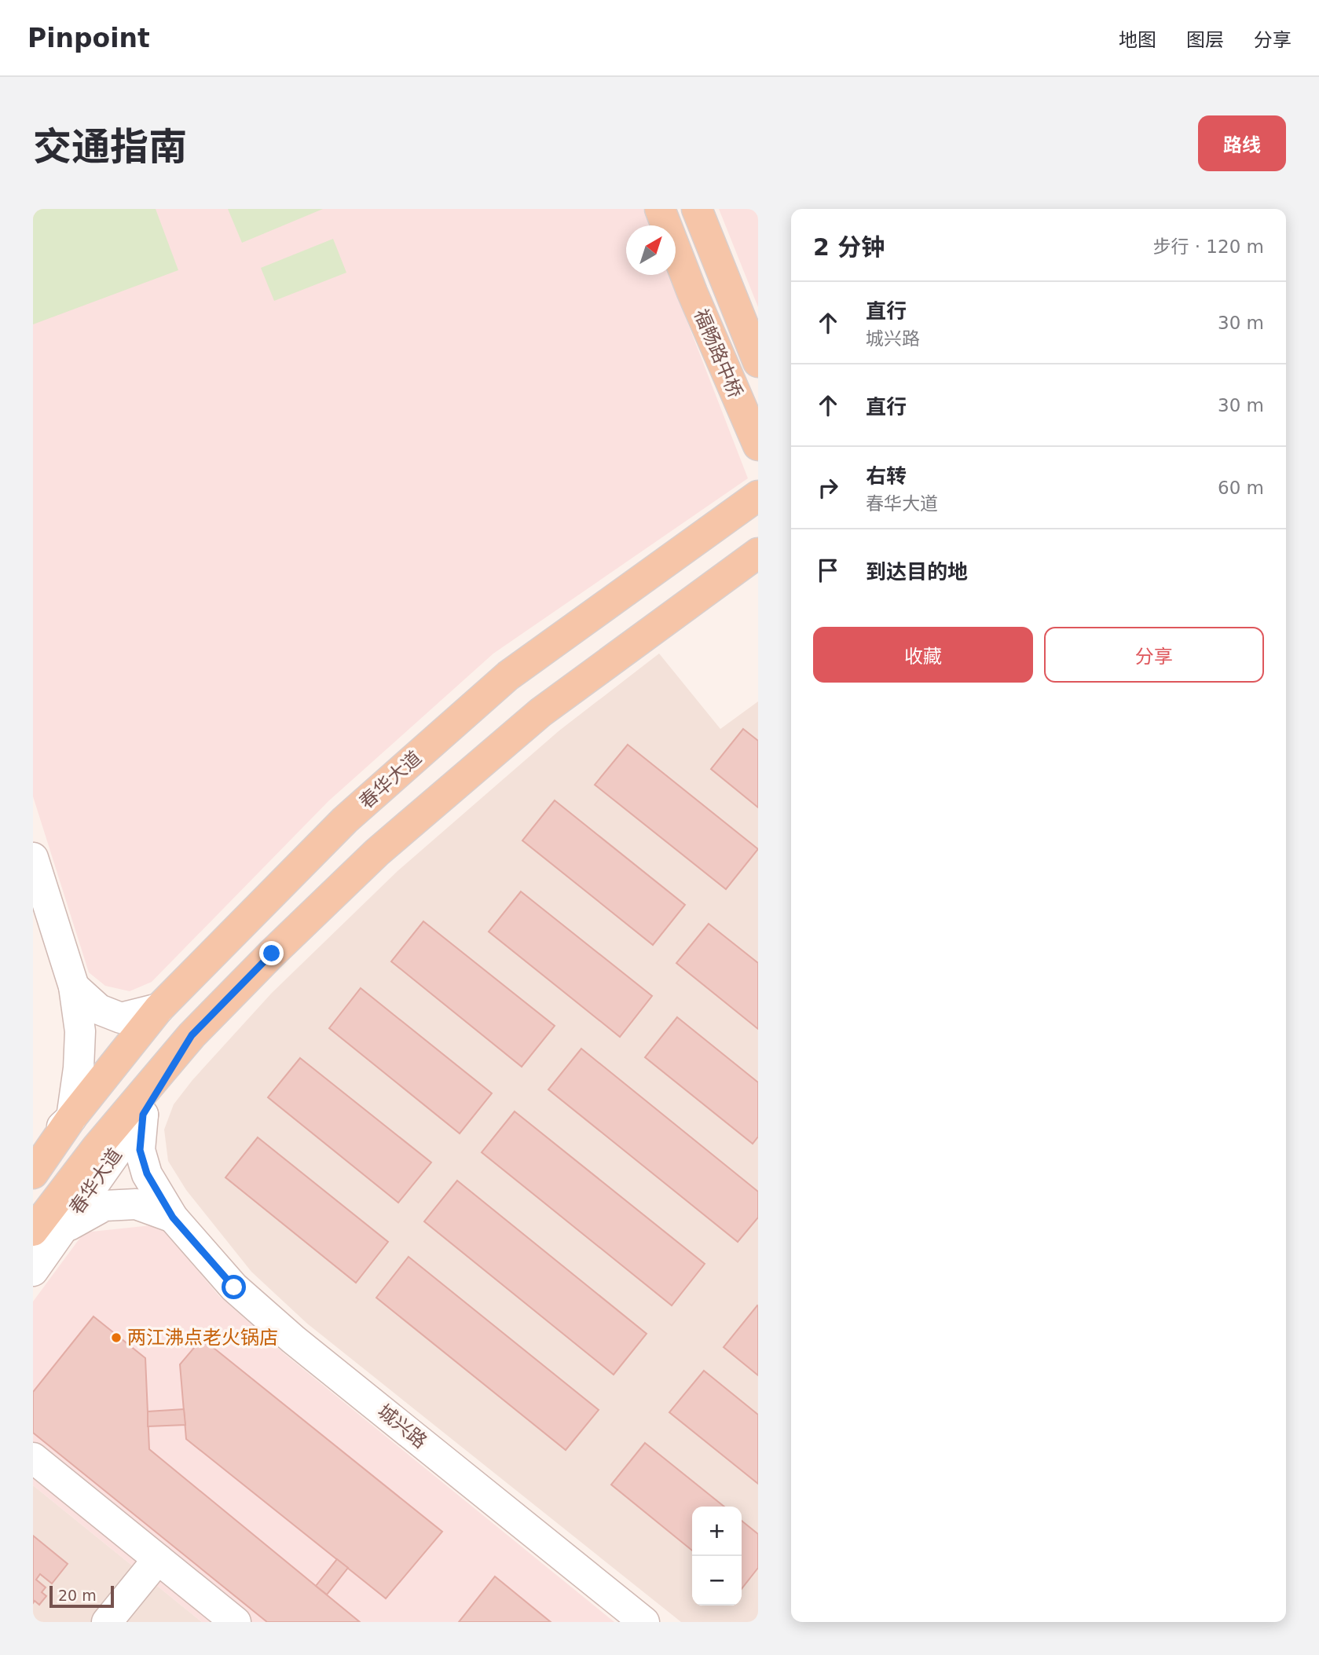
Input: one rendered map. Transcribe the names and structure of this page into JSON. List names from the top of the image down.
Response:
{
  "streets": {
    "main road": ["福畅路中桥", "春华大道"],
    "street": ["城兴路"]
  },
  "crossings": [
    ["春华大道", "城兴路"]
  ],
  "places": ["两江沸点老火锅店"],
  "scale_bar": "20 m",
  "north": "top right",
  "page": {
    "header": "Pinpoint",
    "nav": ["地图", "图层", "分享"],
    "title": "交通指南",
    "buttons": [
      "路线",
      ["收藏", "分享"]
    ],
    "heading": ["2 分钟", "步行 · 120 m"],
    "list": [
      ["直行", "城兴路", "30 m"],
      ["直行", "30 m"],
      ["右转", "春华大道", "60 m"],
      "到达目的地"
    ],
    "map_buttons": ["+", "−"],
    "scale": "20 m"
  }
}
